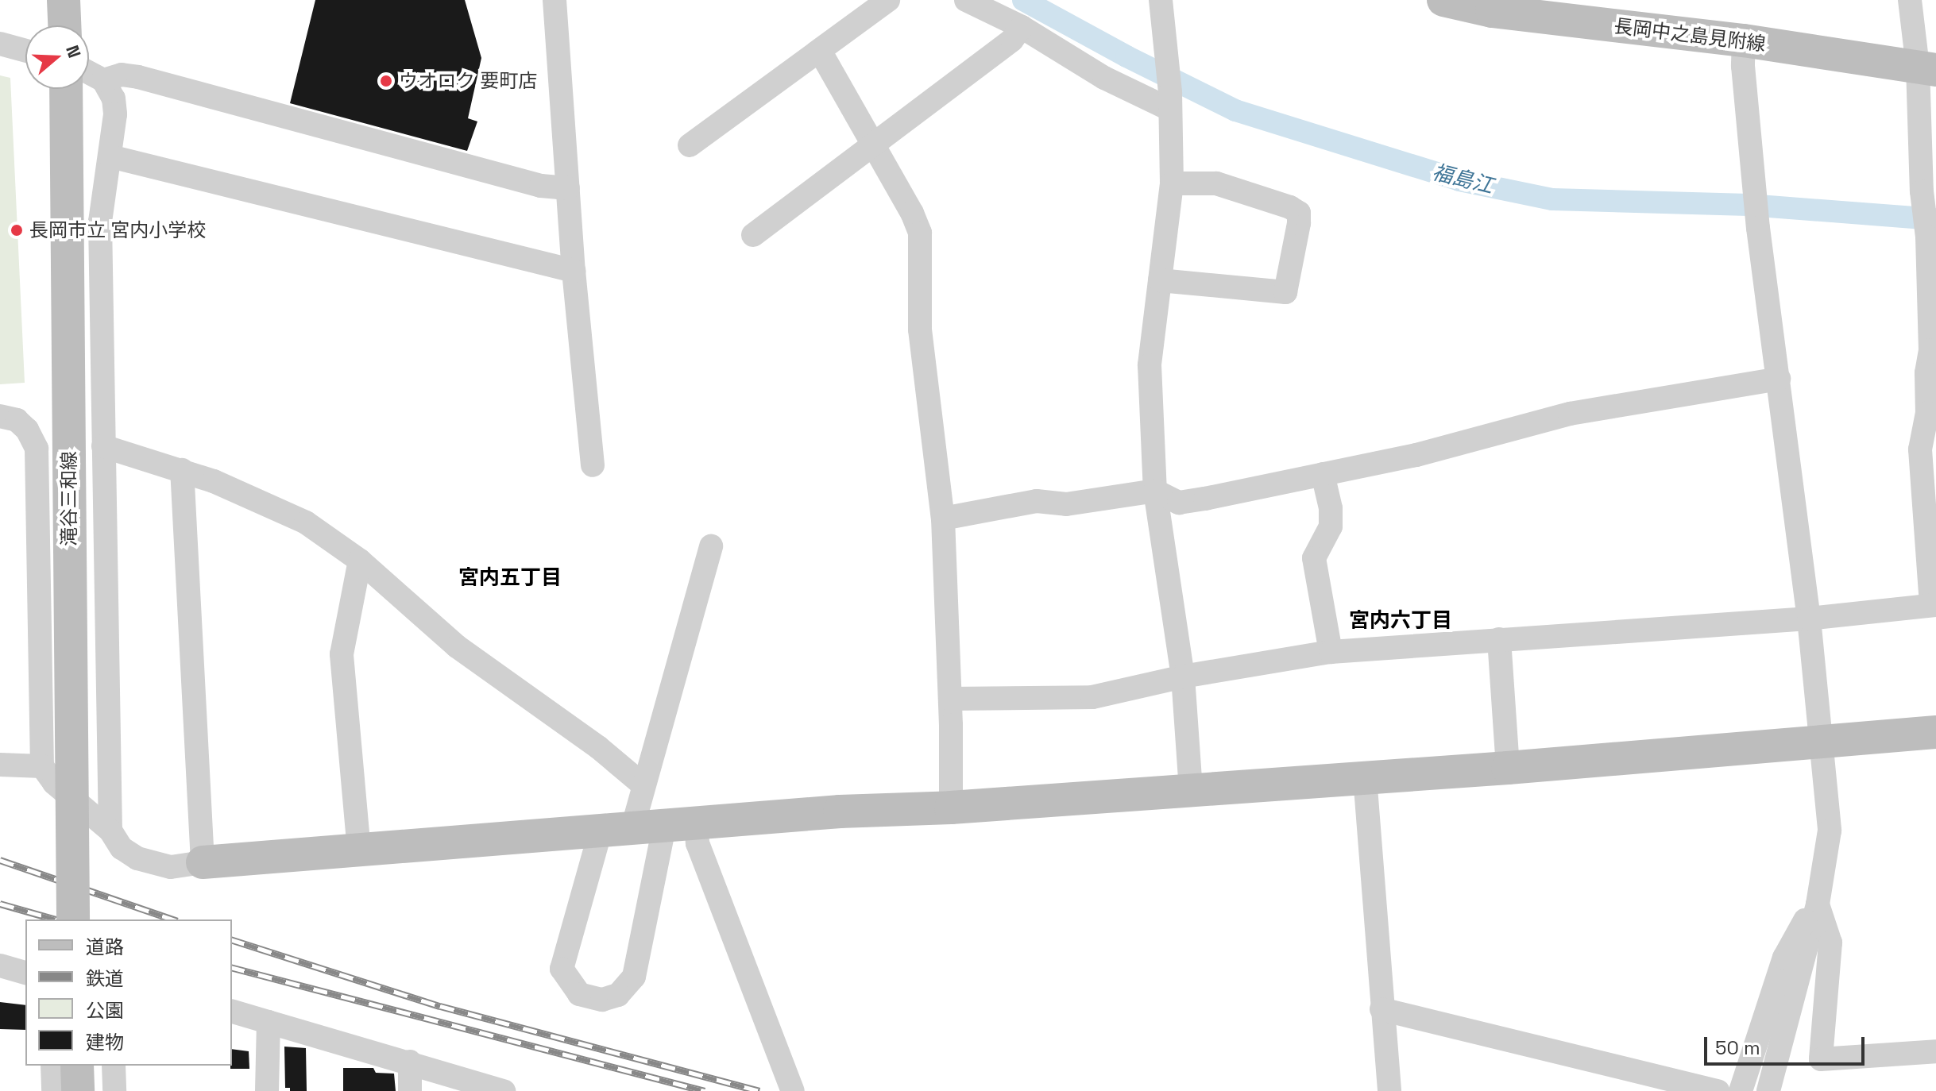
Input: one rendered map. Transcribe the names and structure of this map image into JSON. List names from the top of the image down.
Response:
{
  "streets": {
    "street": ["長岡中之島見附線", "滝谷三和線"]
  },
  "districts": ["宮内五丁目", "宮内六丁目"],
  "water": ["福島江"],
  "places": ["ウオロク 要町店", "長岡市立 宮内小学校"],
  "legend": [
    "道路",
    "鉄道",
    "公園",
    "建物"
  ],
  "scale_bar": "50 m",
  "north": "right"
}
